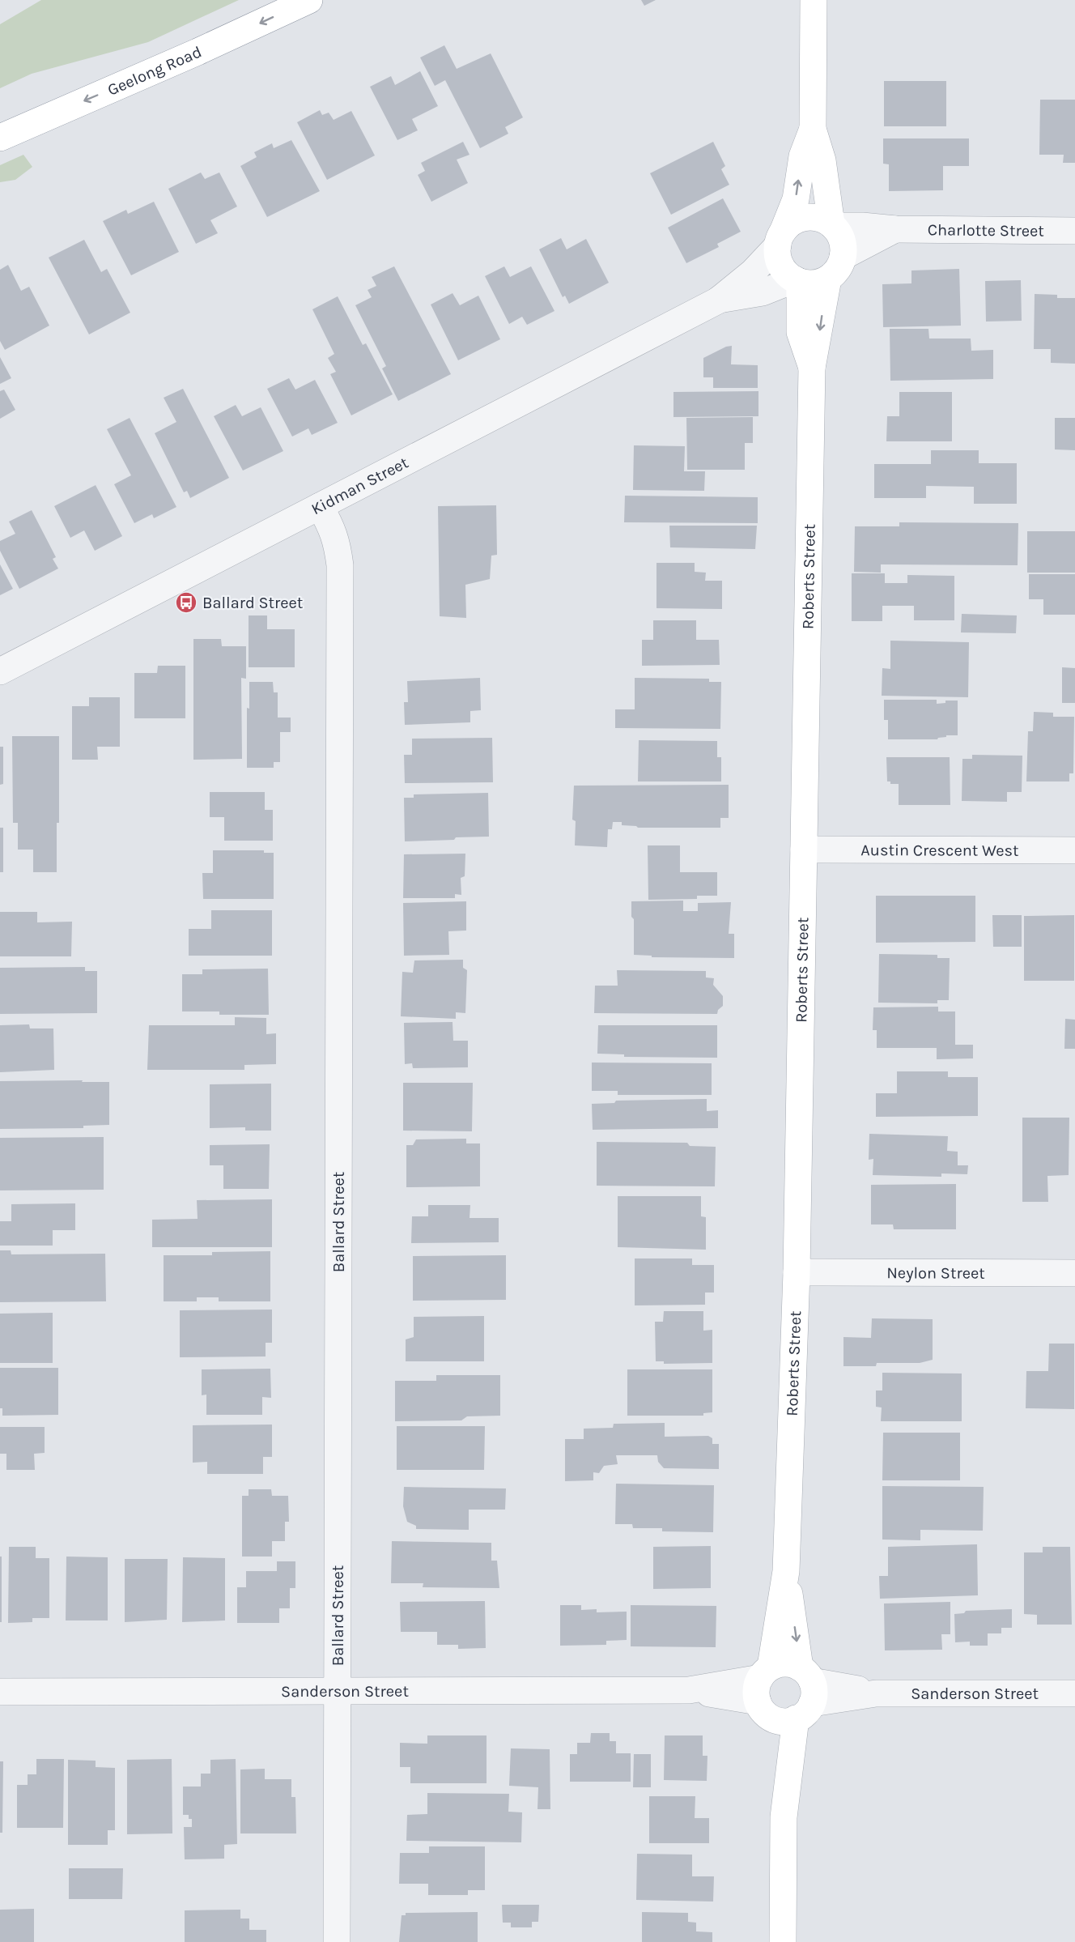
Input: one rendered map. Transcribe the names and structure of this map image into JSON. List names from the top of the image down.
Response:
{
  "streets": {
    "main road": ["Geelong Road", "Roberts Street"],
    "street": [
      "Charlotte Street",
      "Kidman Street",
      "Austin Crescent West",
      "Ballard Street",
      "Neylon Street",
      "Sanderson Street"
    ]
  },
  "crossings": [
    ["Charlotte Street", "Kidman Street"],
    ["Charlotte Street", "Roberts Street"],
    ["Kidman Street", "Roberts Street"],
    ["Kidman Street", "Ballard Street"],
    ["Roberts Street", "Austin Crescent West"],
    ["Roberts Street", "Neylon Street"],
    ["Roberts Street", "Sanderson Street"],
    ["Ballard Street", "Sanderson Street"]
  ],
  "one_way": ["Geelong Road"],
  "places": {
    "bus stop": ["Ballard Street"]
  }
}
